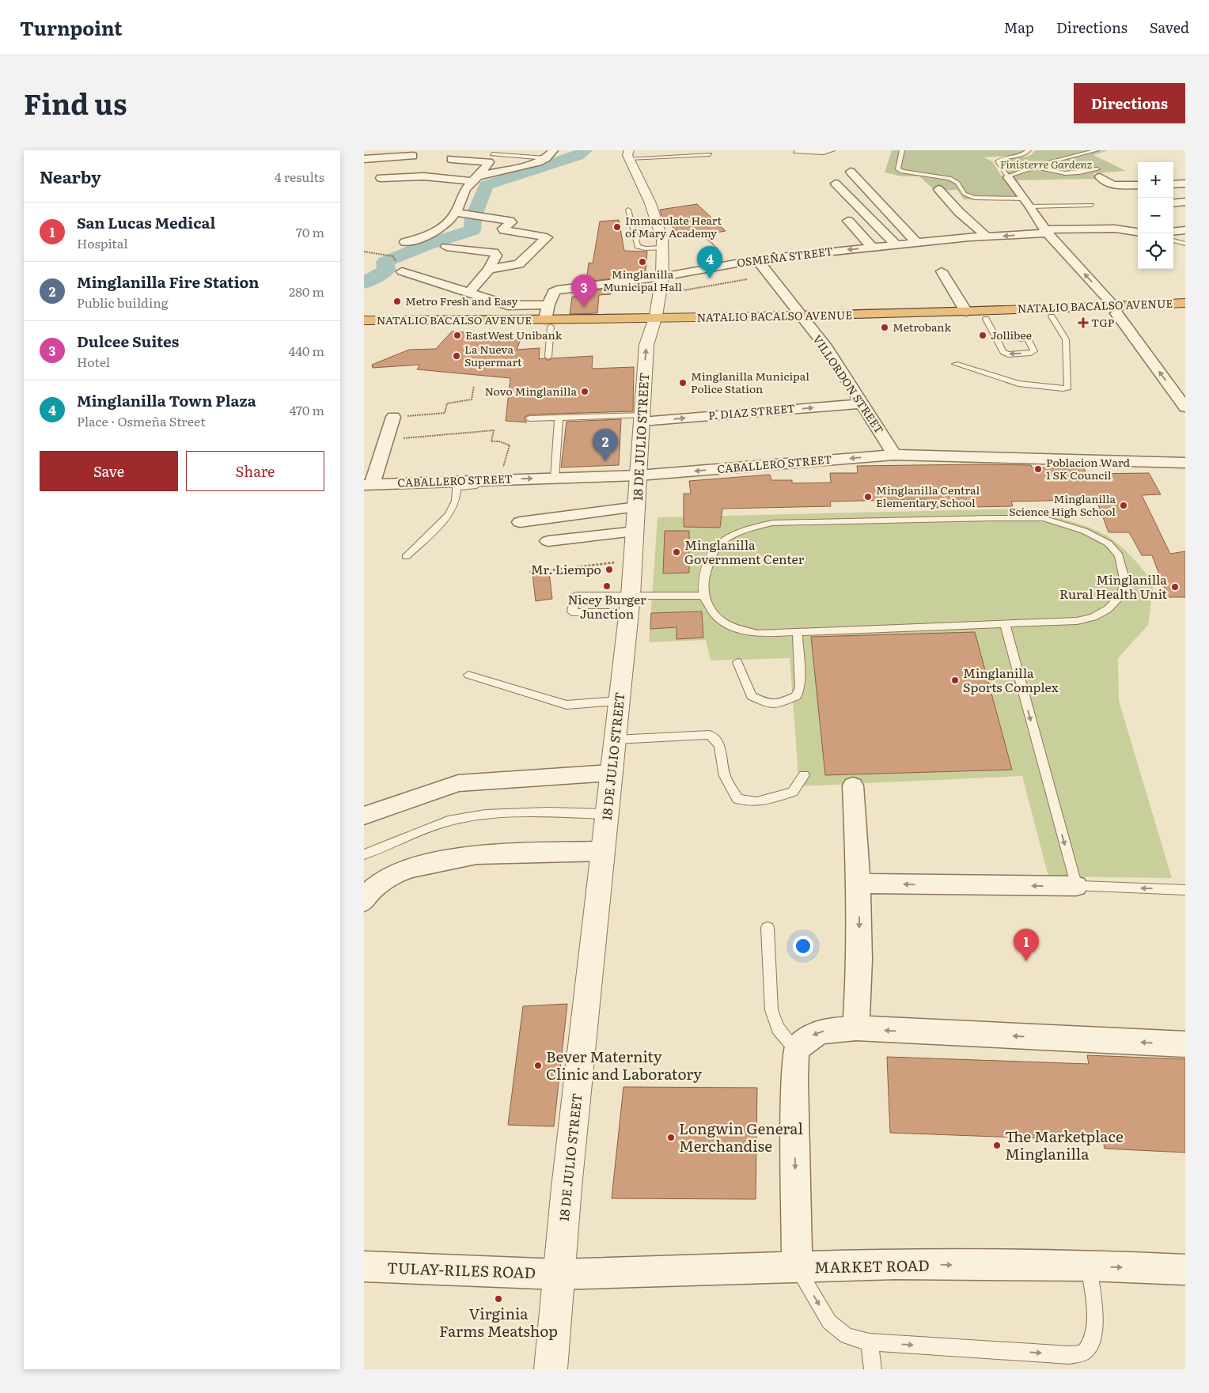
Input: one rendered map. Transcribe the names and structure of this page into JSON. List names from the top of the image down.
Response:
{
  "streets": {
    "highway": ["NATALIO BACALSO AVENUE"],
    "street": [
      "OSMEÑA STREET",
      "VILLORDON STREET",
      "P. DIAZ STREET",
      "18 DE JULIO STREET",
      "CABALLERO STREET",
      "MARKET ROAD",
      "TULAY-RILES ROAD"
    ]
  },
  "crossings": [
    ["OSMEÑA STREET", "NATALIO BACALSO AVENUE"],
    ["OSMEÑA STREET", "VILLORDON STREET"],
    ["OSMEÑA STREET", "18 DE JULIO STREET"],
    ["NATALIO BACALSO AVENUE", "VILLORDON STREET"],
    ["NATALIO BACALSO AVENUE", "18 DE JULIO STREET"],
    ["VILLORDON STREET", "P. DIAZ STREET"],
    ["VILLORDON STREET", "CABALLERO STREET"],
    ["P. DIAZ STREET", "18 DE JULIO STREET"],
    ["18 DE JULIO STREET", "CABALLERO STREET"],
    ["18 DE JULIO STREET", "MARKET ROAD"],
    ["18 DE JULIO STREET", "TULAY-RILES ROAD"],
    ["MARKET ROAD", "TULAY-RILES ROAD"]
  ],
  "one_way": ["P. DIAZ STREET", "MARKET ROAD"],
  "parks": ["Finisterre Gardenz"],
  "places": {
    "other": [
      "Immaculate Heart of Mary Academy",
      "Minglanilla Municipal Hall",
      "Metro Fresh and Easy",
      "Metrobank",
      "EastWest Unibank",
      "Jollibee",
      "La Nueva Supermart",
      "Minglanilla Municipal Police Station",
      "Novo Minglanilla",
      "Poblacion Ward 1 SK Council",
      "Minglanilla Central Elementary School",
      "Minglanilla Science High School",
      "Minglanilla Government Center",
      "Mr. Liempo",
      "Nicey Burger Junction",
      "Minglanilla Rural Health Unit",
      "Minglanilla Sports Complex",
      "Bever Maternity Clinic and Laboratory",
      "Longwin General Merchandise",
      "The Marketplace Minglanilla",
      "Virginia Farms Meatshop"
    ],
    "health": ["TGP"]
  },
  "page": {
    "header": "Turnpoint",
    "nav": ["Map", "Directions", "Saved"],
    "title": "Find us",
    "buttons": [
      "Directions",
      ["Save", "Share"]
    ],
    "heading": ["Nearby", "4 results"],
    "map_buttons": ["+", "−"],
    "list": [
      {
        "mark": "1",
        "name": "San Lucas Medical",
        "note": "Hospital",
        "value": "70 m"
      },
      {
        "mark": "2",
        "name": "Minglanilla Fire Station",
        "note": "Public building",
        "value": "280 m"
      },
      {
        "mark": "3",
        "name": "Dulcee Suites",
        "note": "Hotel",
        "value": "440 m"
      },
      {
        "mark": "4",
        "name": "Minglanilla Town Plaza",
        "note": "Place · Osmeña Street",
        "value": "470 m"
      }
    ],
    "pins": [
      "4",
      "3",
      "2",
      "1"
    ]
  }
}
